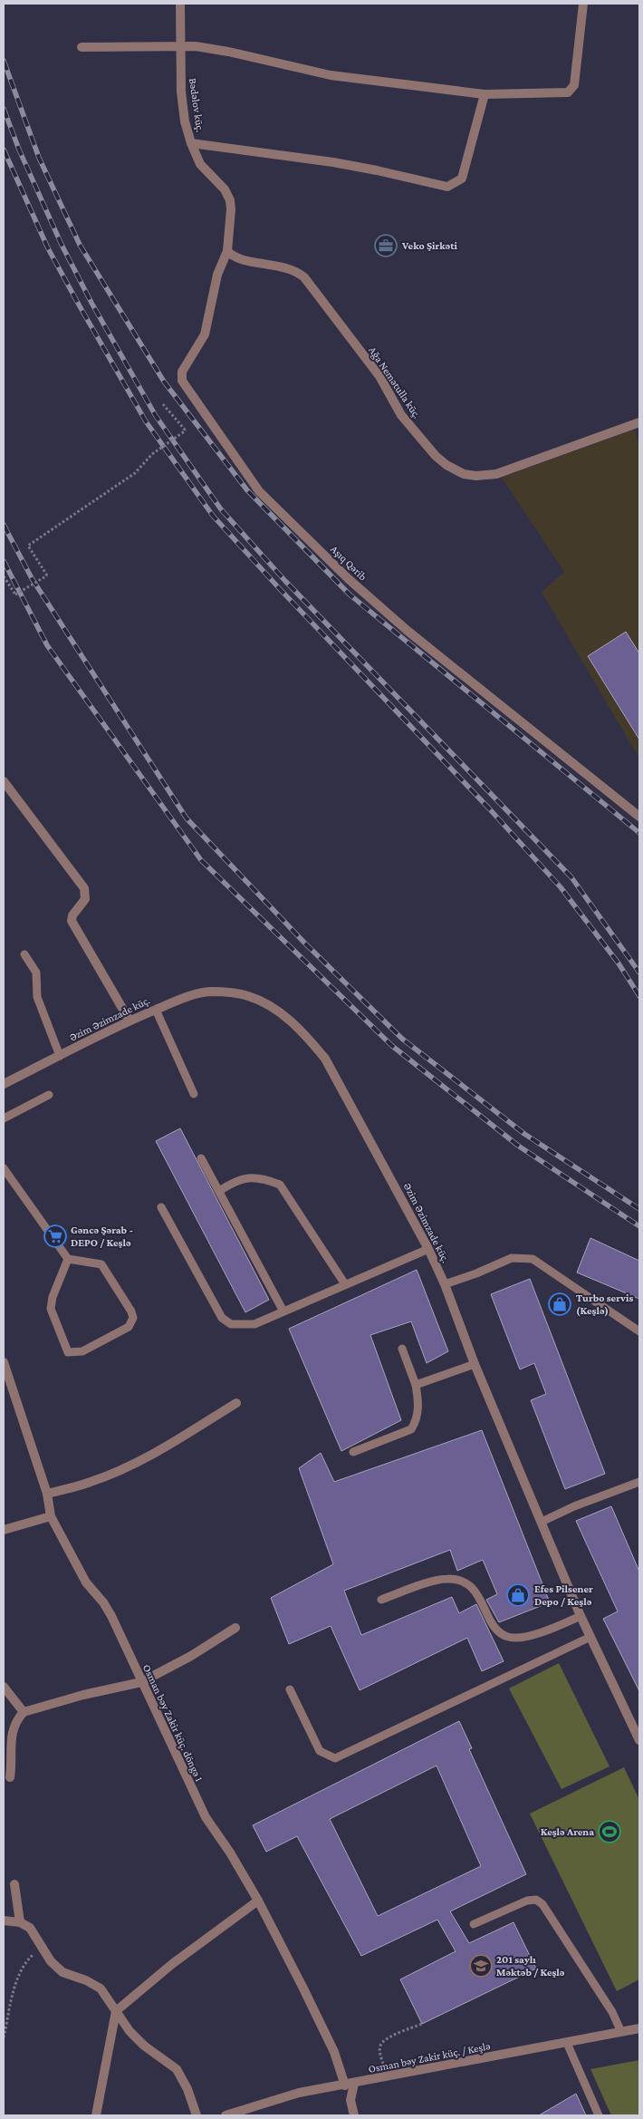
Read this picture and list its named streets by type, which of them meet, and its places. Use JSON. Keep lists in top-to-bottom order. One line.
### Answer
{"streets":{"street":["Bədəlov küç.","Ağa Nemətulla küç.","Aşıq Qərib","Əzim Əzimzade küç.","Osman bəy Zakir küç. döngə 1","Osman bəy Zakir küç. / Keşlə"]},"crossings":[["Bədəlov küç.","Ağa Nemətulla küç."],["Bədəlov küç.","Aşıq Qərib"],["Ağa Nemətulla küç.","Aşıq Qərib"],["Osman bəy Zakir küç. döngə 1","Osman bəy Zakir küç. / Keşlə"]],"places":{"office":["Veko Şirkəti"],"supermarket":["Gəncə Şərab - DEPO / Keşlə"],"shop":["Turbo servis (Keşlə)","Efes Pilsener Depo / Keşlə"],"sports":["Keşlə Arena"],"school or university":["201 saylı Məktəb / Keşlə"]}}
